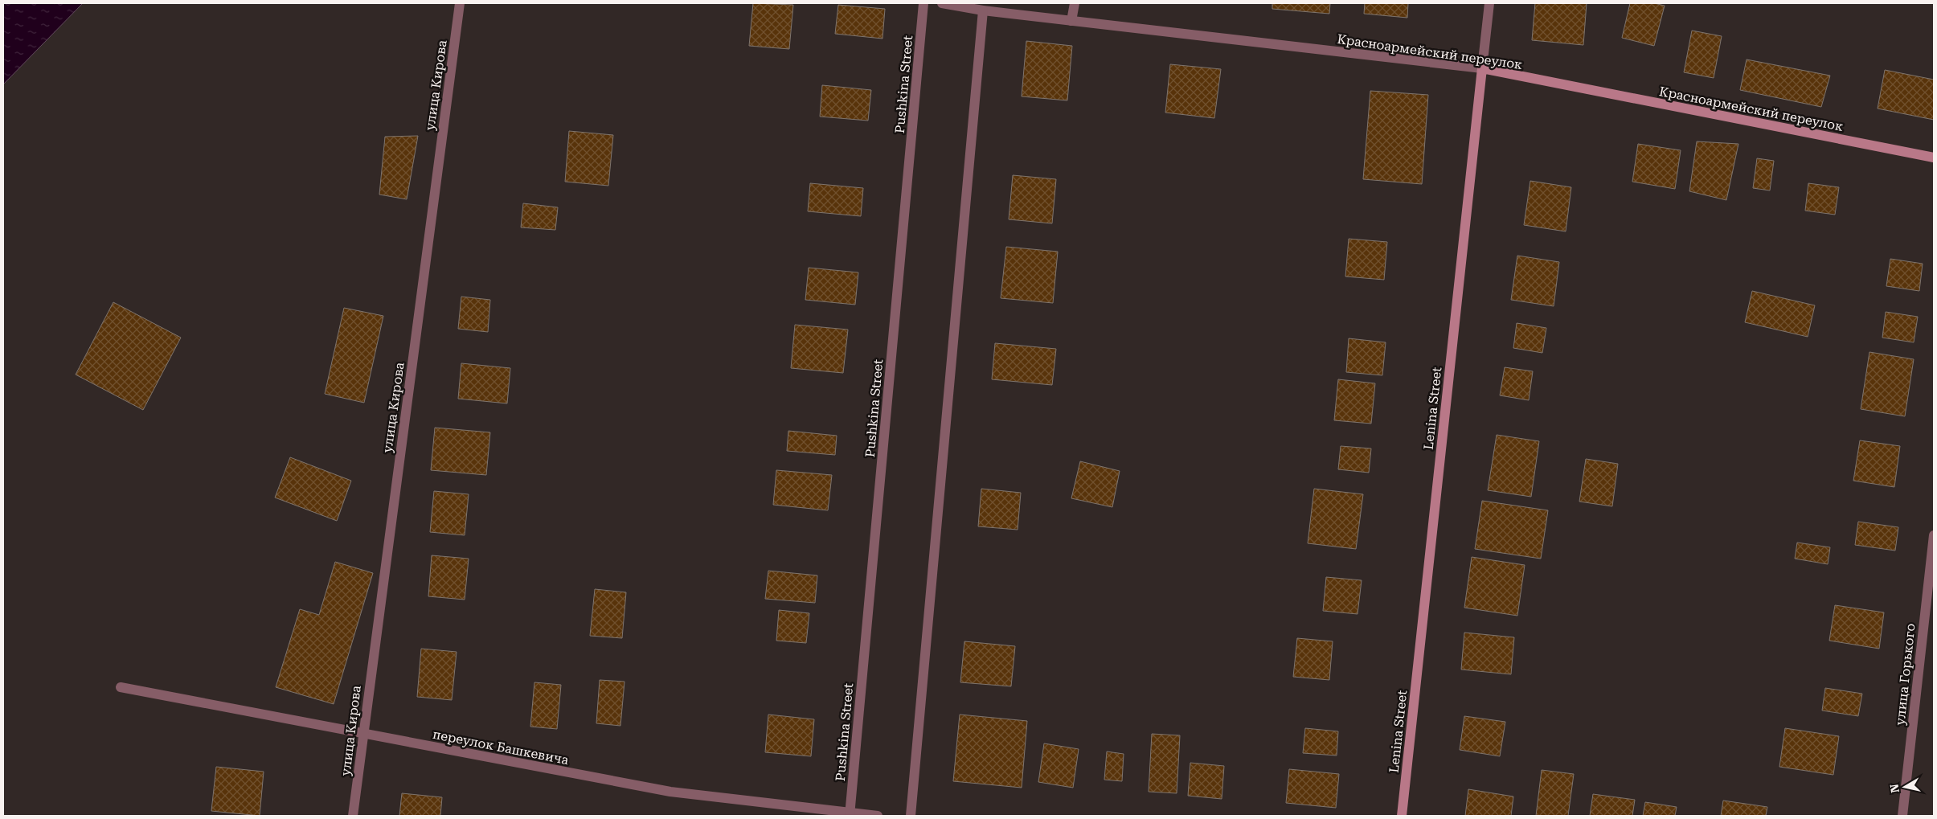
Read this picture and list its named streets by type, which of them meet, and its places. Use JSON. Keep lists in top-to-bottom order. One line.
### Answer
{"streets":{"street":["Красноармейский переулок","Pushkina Street","улица Кирова","Lenina Street","улица Горького","переулок Башкевича"]},"crossings":[["Красноармейский переулок","Lenina Street"],["Pushkina Street","переулок Башкевича"],["улица Кирова","переулок Башкевича"]],"north":"left"}
